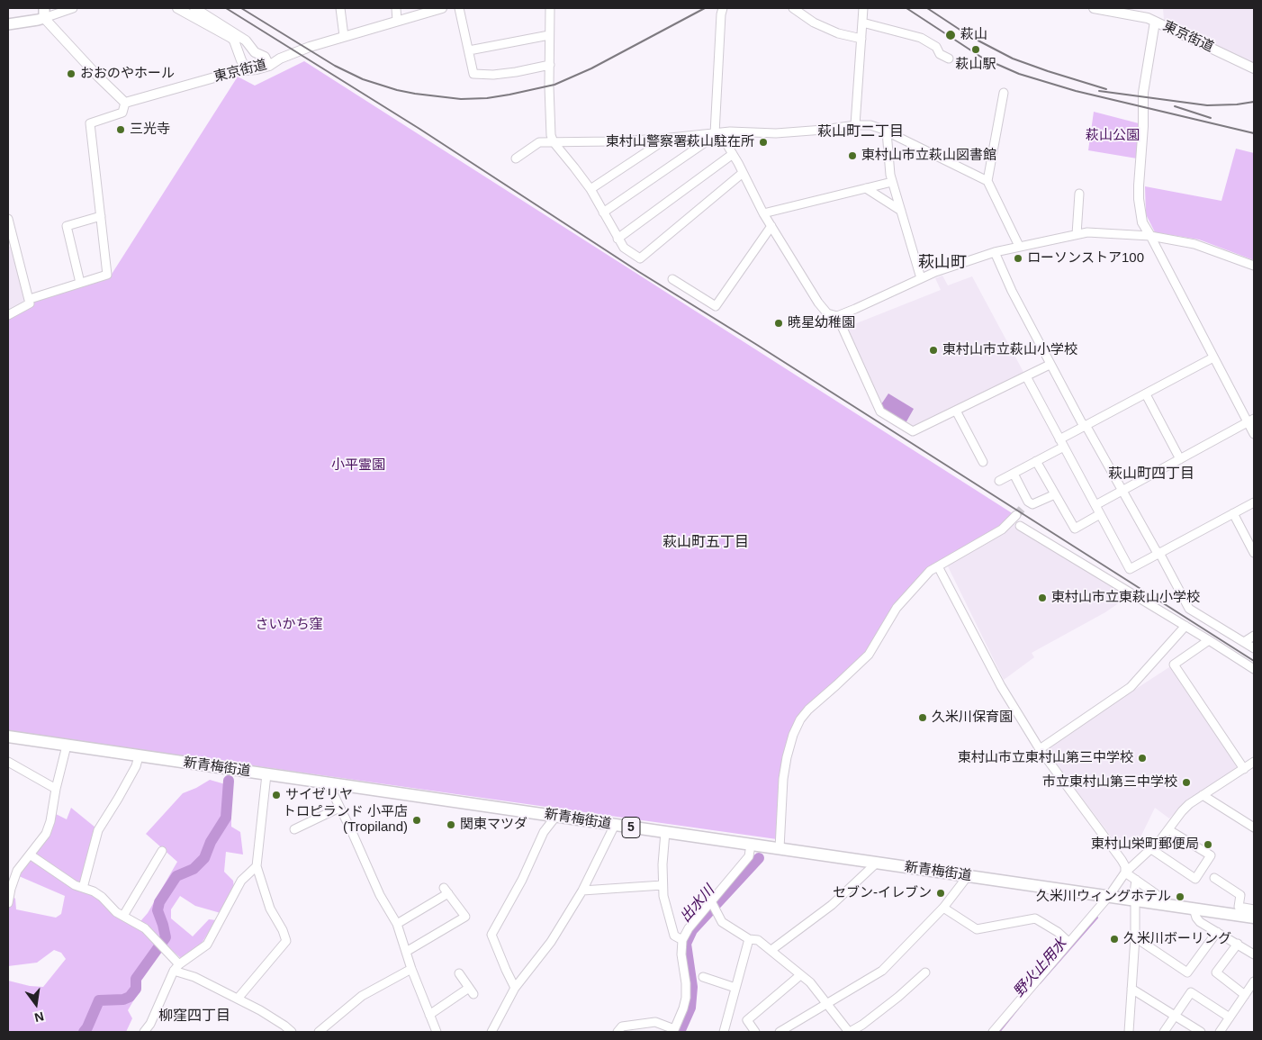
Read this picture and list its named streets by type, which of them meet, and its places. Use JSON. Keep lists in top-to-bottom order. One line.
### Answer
{"streets":{"main road":["新青梅街道","5"],"street":["東京街道"]},"districts":["萩山町二丁目","萩山町","萩山町四丁目","萩山町五丁目","柳窪四丁目"],"water":["出水川","野火止用水"],"parks":["萩山公園","小平霊園","さいかち窪"],"places":["萩山","萩山駅","おおのやホール","三光寺","東村山警察署萩山駐在所","東村山市立萩山図書館","ローソンストア100","暁星幼稚園","東村山市立萩山小学校","東村山市立東萩山小学校","久米川保育園","東村山市立東村山第三中学校","市立東村山第三中学校","サイゼリヤ","トロピランド 小平店 (Tropiland)","関東マツダ","東村山栄町郵便局","セブン-イレブン","久米川ウィングホテル","久米川ボーリング"],"north":"bottom"}
